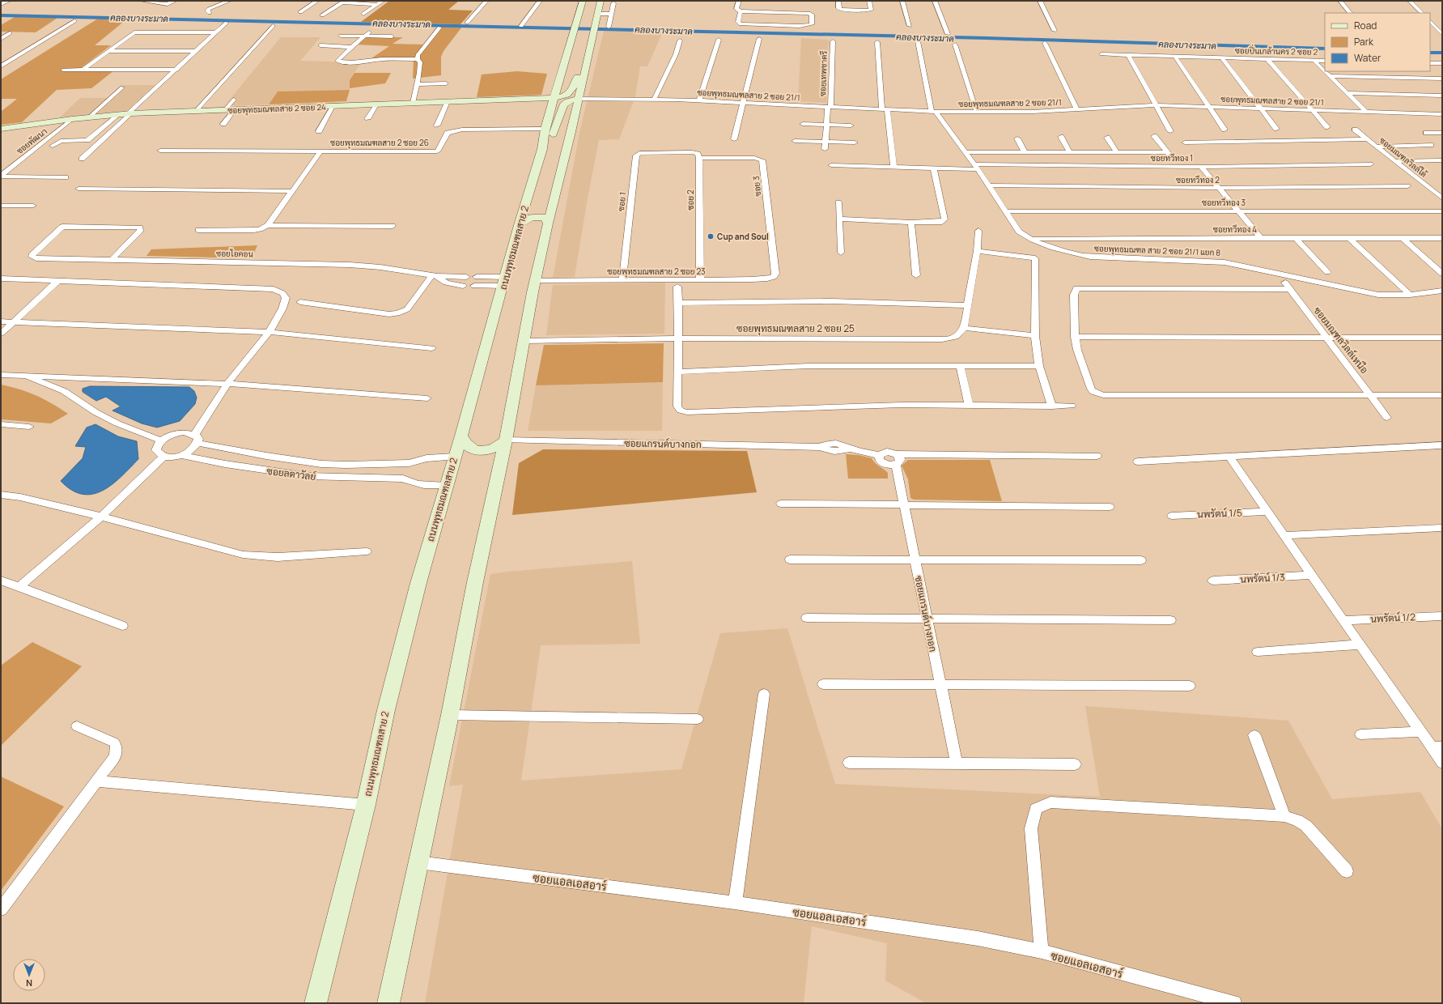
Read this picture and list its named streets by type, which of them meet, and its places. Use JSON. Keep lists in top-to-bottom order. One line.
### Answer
{"streets":{"main road":["ซอยพุทธมณฑลสาย 2 ซอย 24","ถนนพุทธมณฑลสาย 2"],"street":["ซอยปิ่นเกล้านคร 2 ซอย 2","ซอยเทพชาตรี","ซอยพุทธมณฑลสาย 2 ซอย 21/1","ซอยพัฒนา","ซอยพุทธมณฑลสาย 2 ซอย 26","ซอยมณฑลวิลล์ใต้","ซอยทวีทอง 1","ซอยทวีทอง 2","ซอย 3","ซอย 2","ซอย 1","ซอยทวีทอง 3","ซอยทวีทอง 4","ซอยพุทธมณฑล สาย 2 ซอย 21/1 แยก 8","ซอยไอคอน","ซอยพุทธมณฑลสาย 2 ซอย 23","ซอยพุทธมณฑลสาย 2 ซอย 25","ซอยมณฑลวิลล์เหนือ","ซอยแกรนด์บางกอก","ซอยลดาวัลย์","นพรัตน์ 1/5","นพรัตน์ 1/3","นพรัตน์ 1/2","ซอยแอลเอสอาร์"]},"crossings":[["ซอยเทพชาตรี","ซอยพุทธมณฑลสาย 2 ซอย 21/1"],["ซอยพุทธมณฑลสาย 2 ซอย 21/1","ซอยพุทธมณฑล สาย 2 ซอย 21/1 แยก 8"],["ซอยพุทธมณฑลสาย 2 ซอย 24","ซอยพัฒนา"],["ซอยพุทธมณฑลสาย 2 ซอย 24","ถนนพุทธมณฑลสาย 2"],["ซอยพุทธมณฑลสาย 2 ซอย 26","ถนนพุทธมณฑลสาย 2"],["ซอยทวีทอง 1","ซอยพุทธมณฑล สาย 2 ซอย 21/1 แยก 8"],["ซอยทวีทอง 2","ซอยพุทธมณฑล สาย 2 ซอย 21/1 แยก 8"],["ซอย 3","ซอย 2"],["ซอย 3","ซอย 1"],["ซอย 3","ซอยพุทธมณฑลสาย 2 ซอย 23"],["ซอย 2","ซอย 1"],["ซอย 2","ซอยพุทธมณฑลสาย 2 ซอย 23"],["ซอย 1","ซอยพุทธมณฑลสาย 2 ซอย 23"],["ซอยทวีทอง 3","ซอยพุทธมณฑล สาย 2 ซอย 21/1 แยก 8"],["ซอยทวีทอง 4","ซอยพุทธมณฑล สาย 2 ซอย 21/1 แยก 8"],["ถนนพุทธมณฑลสาย 2","ซอยลดาวัลย์"],["ซอยพุทธมณฑล สาย 2 ซอย 21/1 แยก 8","ซอยมณฑลวิลล์เหนือ"]],"water":["คลองบางระมาด"],"places":["Cup and Soul"],"legend":["Road","Park","Water"],"north":"bottom"}
